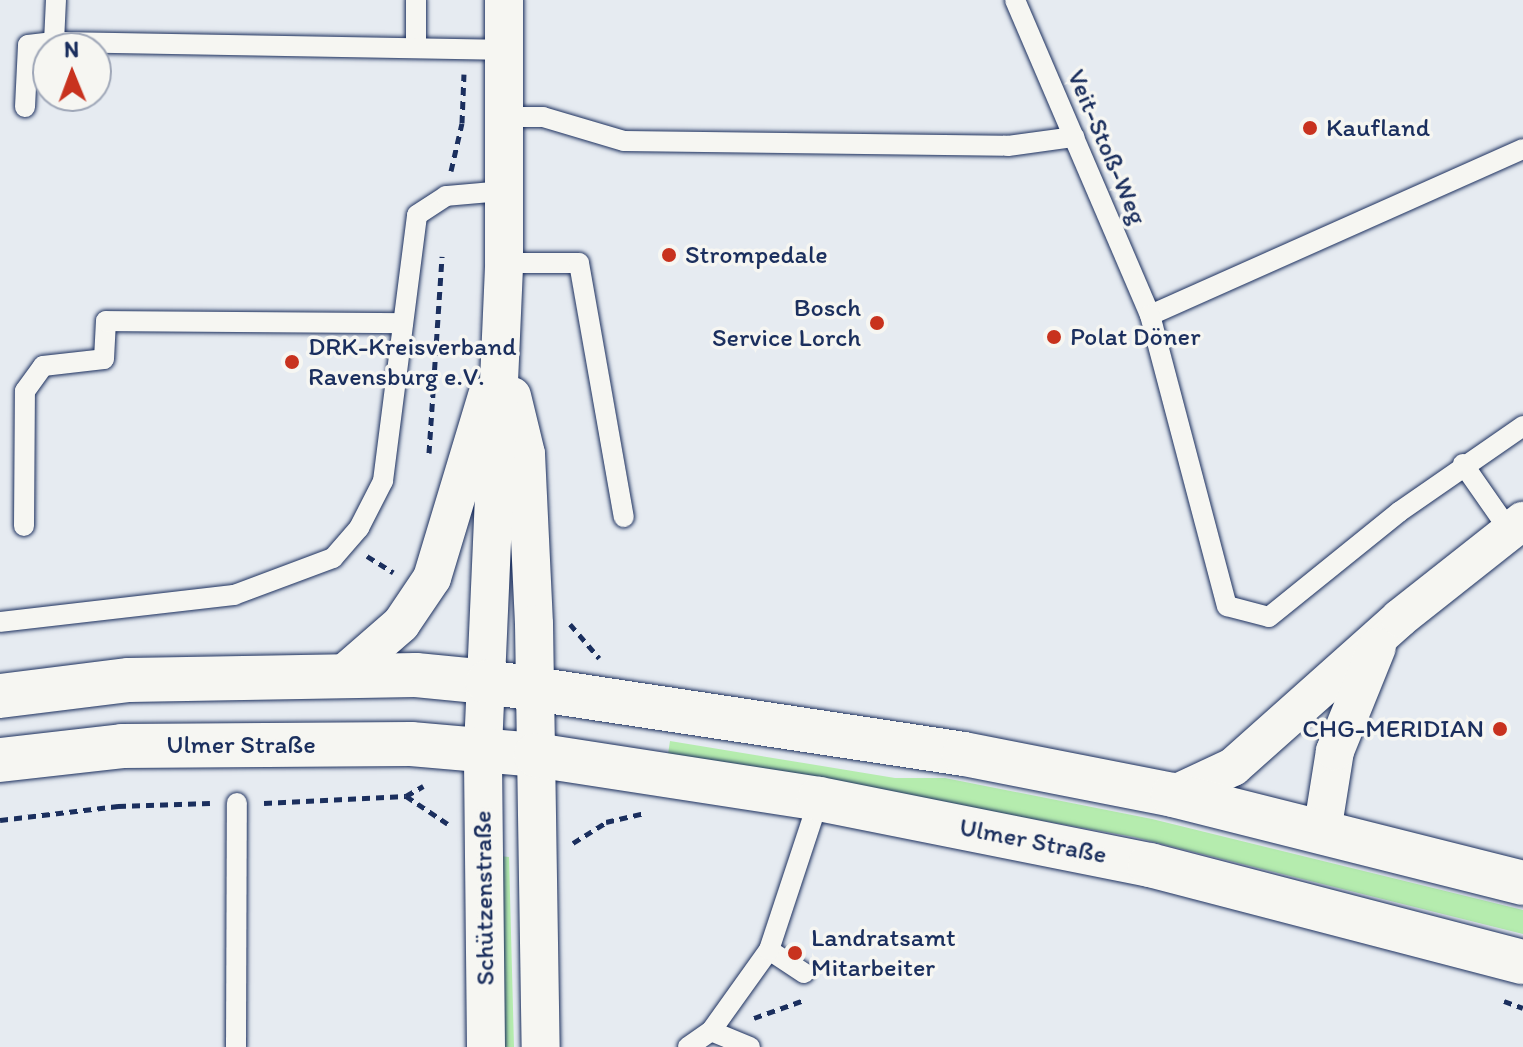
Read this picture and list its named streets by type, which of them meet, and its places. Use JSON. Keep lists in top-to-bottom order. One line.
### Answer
{"streets":{"main road":["Ulmer Straße"],"street":["Schützenstraße"],"lane":["Veit-Stoß-Weg"]},"crossings":[["Ulmer Straße","Schützenstraße"]],"places":["Kaufland","Strompedale","Bosch Service Lorch","Polat Döner","DRK-Kreisverband Ravensburg e.V.","CHG-MERIDIAN","Landratsamt Mitarbeiter"],"north":"top"}
